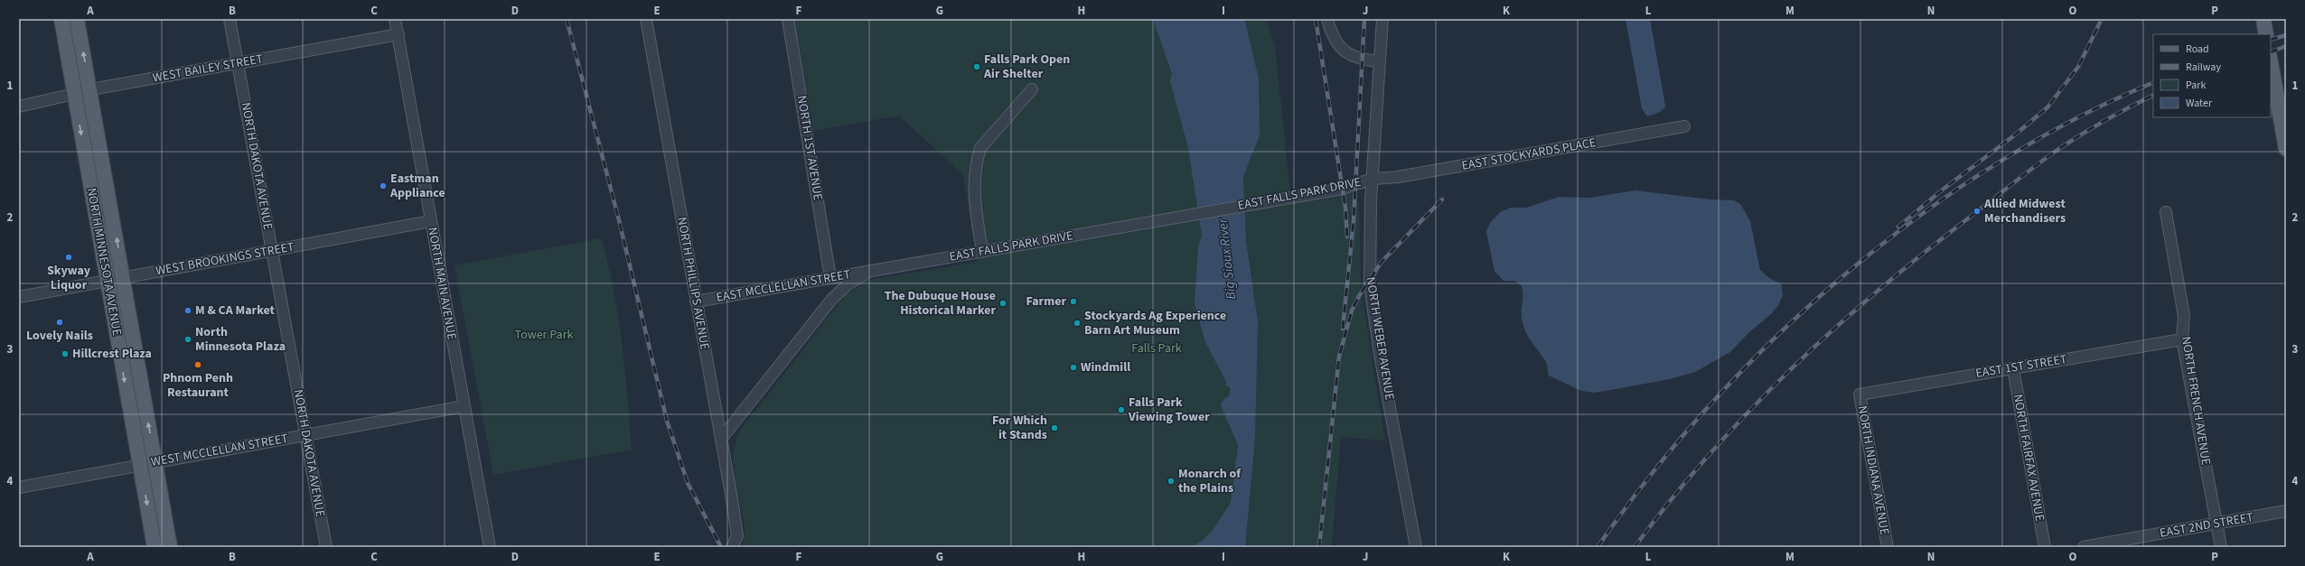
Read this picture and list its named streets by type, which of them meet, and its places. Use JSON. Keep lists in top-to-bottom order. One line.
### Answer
{"streets":{"main road":["NORTH MINNESOTA AVENUE"],"street":["WEST BAILEY STREET","NORTH 1ST AVENUE","EAST STOCKYARDS PLACE","NORTH DAKOTA AVENUE","EAST FALLS PARK DRIVE","WEST BROOKINGS STREET","NORTH MAIN AVENUE","NORTH PHILLIPS AVENUE","EAST MCCLELLAN STREET","NORTH WEBER AVENUE","EAST 1ST STREET","NORTH FRENCH AVENUE","WEST MCCLELLAN STREET","NORTH FAIRFAX AVENUE","NORTH INDIANA AVENUE","EAST 2ND STREET"]},"crossings":[["WEST BAILEY STREET","NORTH DAKOTA AVENUE"],["WEST BAILEY STREET","NORTH MINNESOTA AVENUE"],["WEST BAILEY STREET","NORTH MAIN AVENUE"],["NORTH 1ST AVENUE","EAST MCCLELLAN STREET"],["EAST STOCKYARDS PLACE","EAST FALLS PARK DRIVE"],["EAST STOCKYARDS PLACE","NORTH WEBER AVENUE"],["NORTH DAKOTA AVENUE","WEST BROOKINGS STREET"],["NORTH DAKOTA AVENUE","WEST MCCLELLAN STREET"],["EAST FALLS PARK DRIVE","NORTH PHILLIPS AVENUE"],["EAST FALLS PARK DRIVE","EAST MCCLELLAN STREET"],["EAST FALLS PARK DRIVE","NORTH WEBER AVENUE"],["WEST BROOKINGS STREET","NORTH MINNESOTA AVENUE"],["WEST BROOKINGS STREET","NORTH MAIN AVENUE"],["NORTH MINNESOTA AVENUE","WEST MCCLELLAN STREET"],["NORTH MAIN AVENUE","WEST MCCLELLAN STREET"],["NORTH PHILLIPS AVENUE","EAST MCCLELLAN STREET"],["EAST 1ST STREET","NORTH FRENCH AVENUE"],["EAST 1ST STREET","NORTH FAIRFAX AVENUE"],["EAST 1ST STREET","NORTH INDIANA AVENUE"],["NORTH FRENCH AVENUE","EAST 2ND STREET"]],"water":["Big Sioux River"],"parks":["Tower Park","Falls Park"],"places":["Falls Park Open Air Shelter","Eastman Appliance","Allied Midwest Merchandisers","Skyway Liquor","Farmer","The Dubuque House Historical Marker","M & CA Market","Lovely Nails","Stockyards Ag Experience Barn Art Museum","North Minnesota Plaza","Hillcrest Plaza","Phnom Penh Restaurant","Windmill","Falls Park Viewing Tower","For Which it Stands","Monarch of the Plains"],"legend":["Road","Railway","Park","Water"],"grid":{"columns":["A","B","C","D","E","F","G","H","I","J","K","L","M","N","O","P"],"rows":["1","2","3","4"]}}
